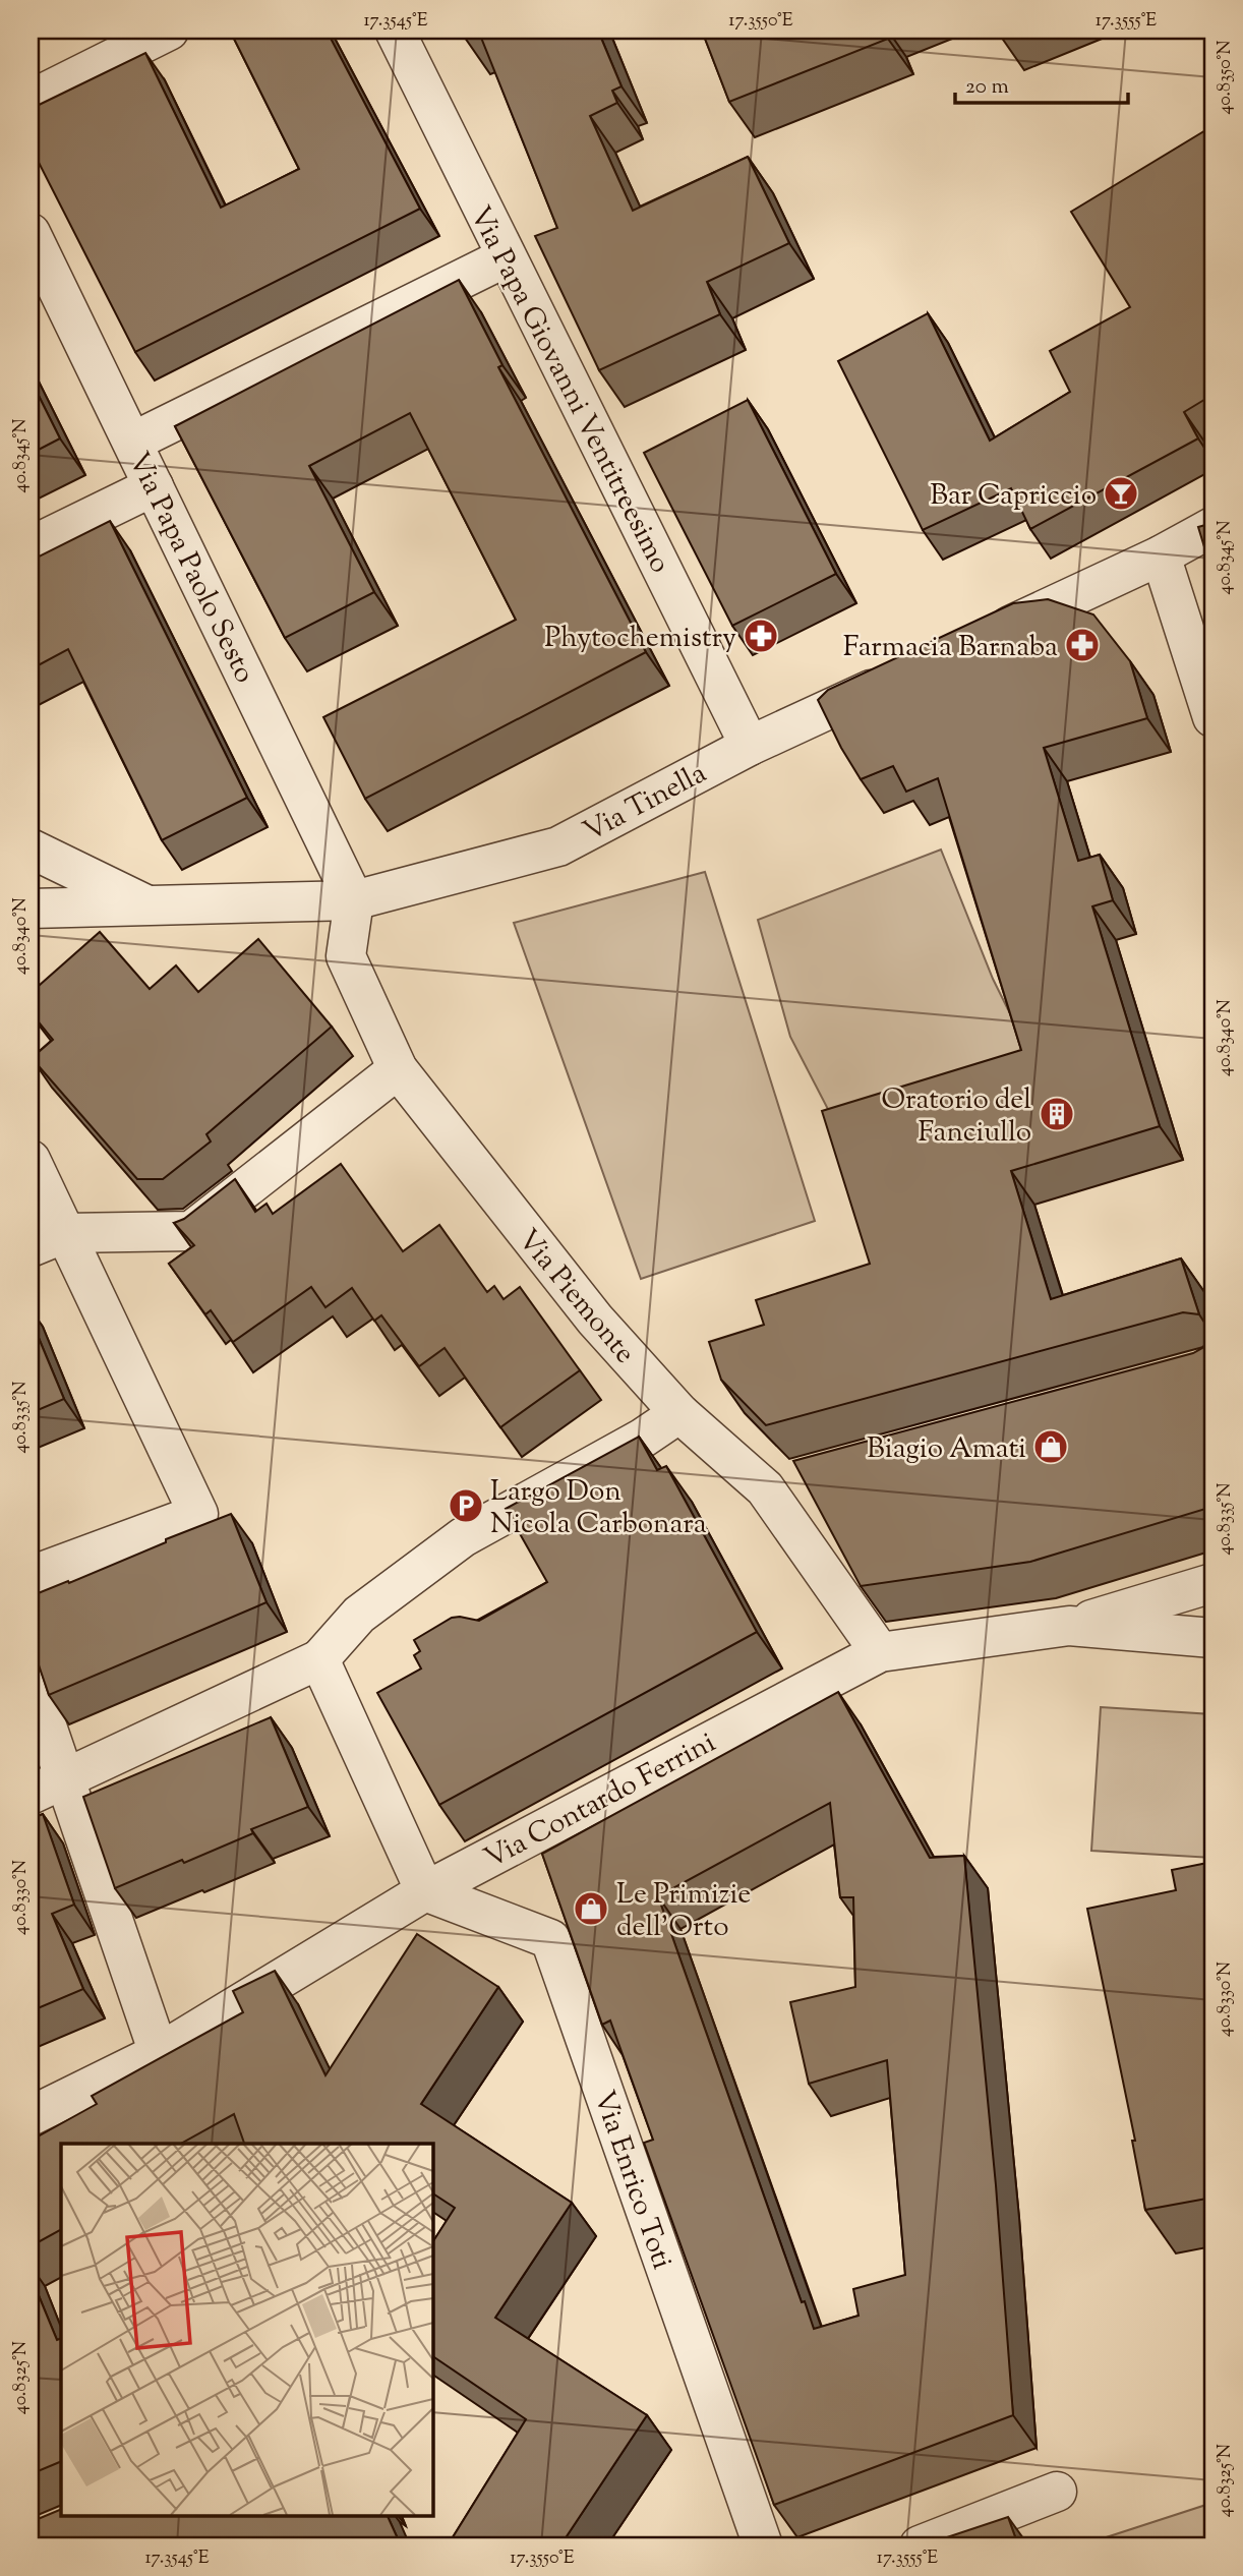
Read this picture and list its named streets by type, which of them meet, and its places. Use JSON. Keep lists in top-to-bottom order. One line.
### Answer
{"streets":{"street":["Via Papa Giovanni Ventitreesimo","Via Papa Paolo Sesto","Via Tinella","Via Piemonte","Via Contardo Ferrini","Via Enrico Toti"]},"crossings":[["Via Papa Giovanni Ventitreesimo","Via Tinella"],["Via Papa Paolo Sesto","Via Tinella"],["Via Papa Paolo Sesto","Via Piemonte"],["Via Tinella","Via Piemonte"],["Via Piemonte","Via Contardo Ferrini"],["Via Contardo Ferrini","Via Enrico Toti"]],"places":{"bar":["Bar Capriccio"],"pharmacy":["Phytochemistry","Farmacia Barnaba"],"building":["Oratorio del Fanciullo"],"shop":["Biagio Amati","Le Primizie dell'Orto"],"parking":["Largo Don Nicola Carbonara"]},"scale_bar":"20 m","coordinates":["17.3545°E","17.3550°E","17.3555°E","40.8350°N","40.8345°N","40.8340°N","40.8335°N","40.8330°N","40.8325°N"]}
